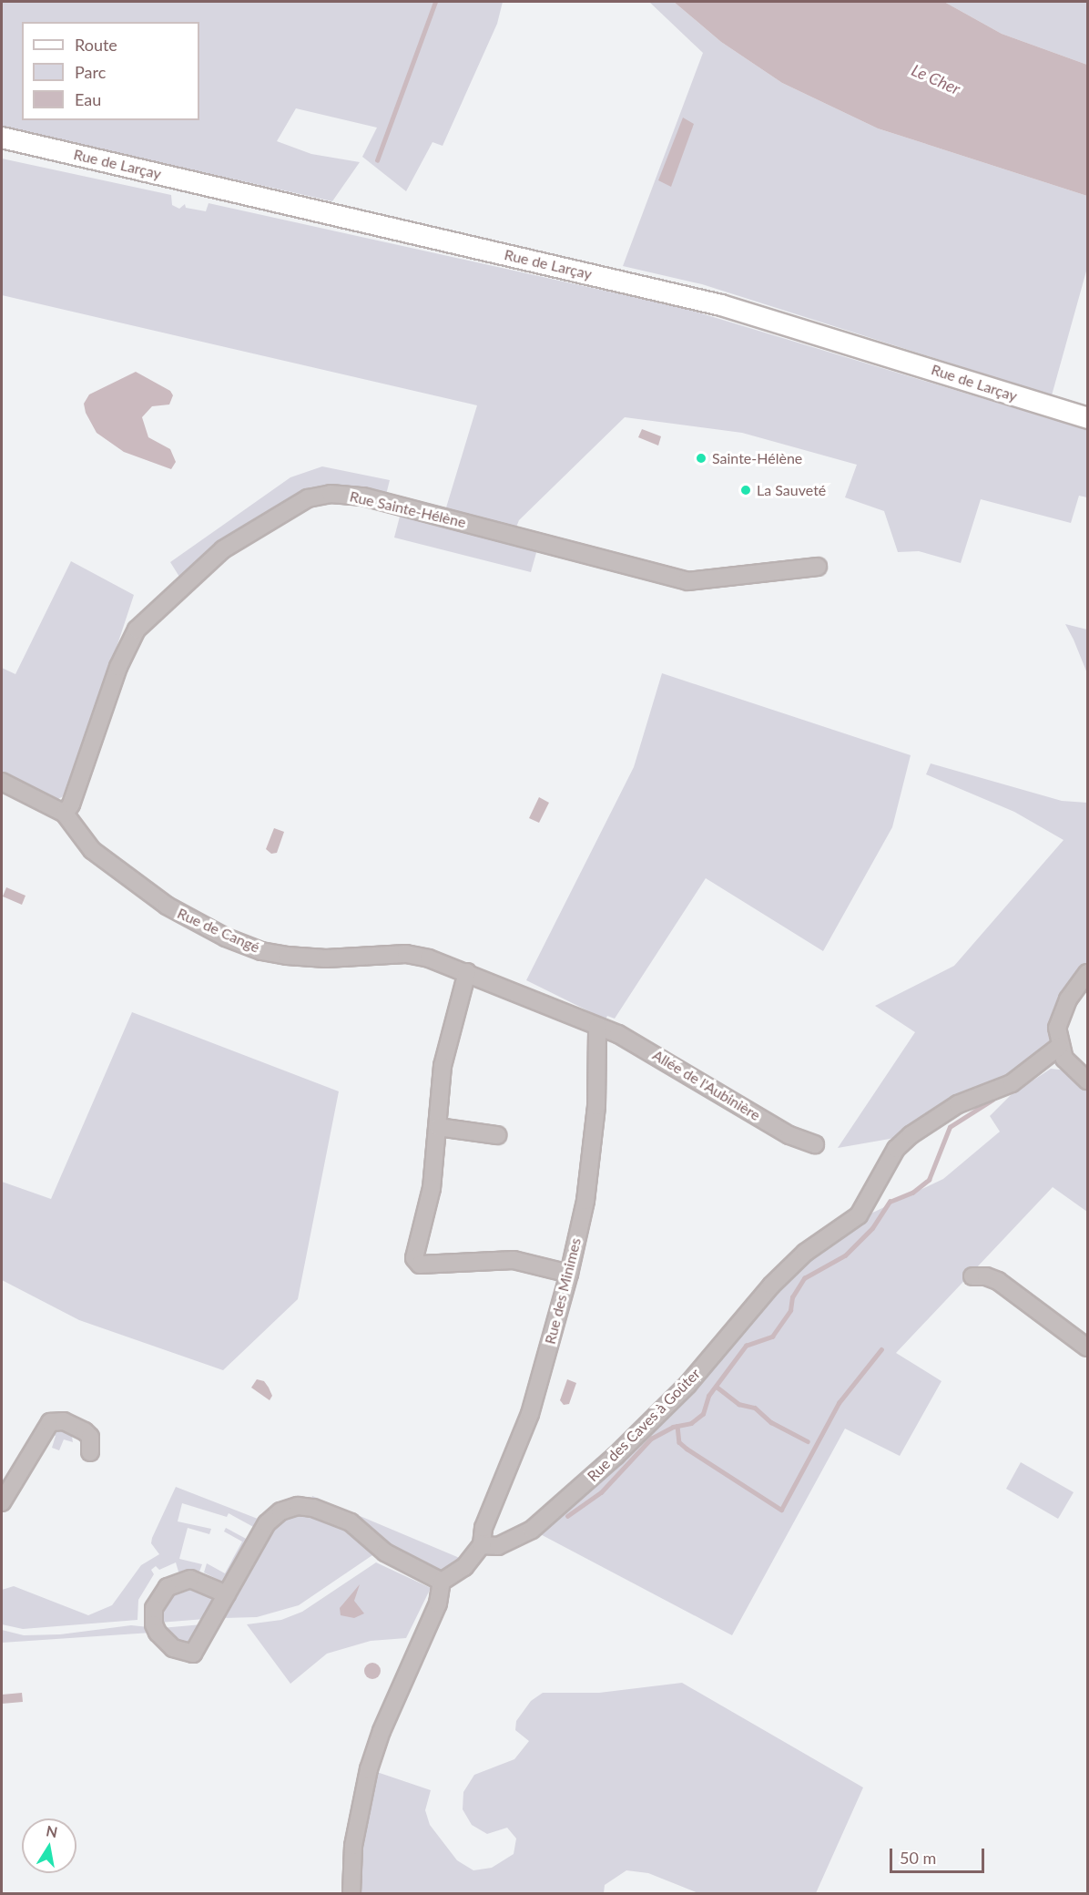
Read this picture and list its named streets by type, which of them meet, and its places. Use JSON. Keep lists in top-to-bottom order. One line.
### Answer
{"streets":{"main road":["Rue de Larçay"],"street":["Rue Sainte-Hélène","Rue de Cangé","Allée de l'Aubinière","Rue des Minimes","Rue des Caves à Goûter"]},"crossings":[["Rue Sainte-Hélène","Rue de Cangé"],["Rue de Cangé","Allée de l'Aubinière"],["Rue de Cangé","Rue des Minimes"],["Allée de l'Aubinière","Rue des Minimes"],["Rue des Minimes","Rue des Caves à Goûter"]],"water":["Le Cher"],"places":["Sainte-Hélène","La Sauveté"],"legend":["Route","Parc","Eau"],"scale_bar":"50 m","north":"top"}
